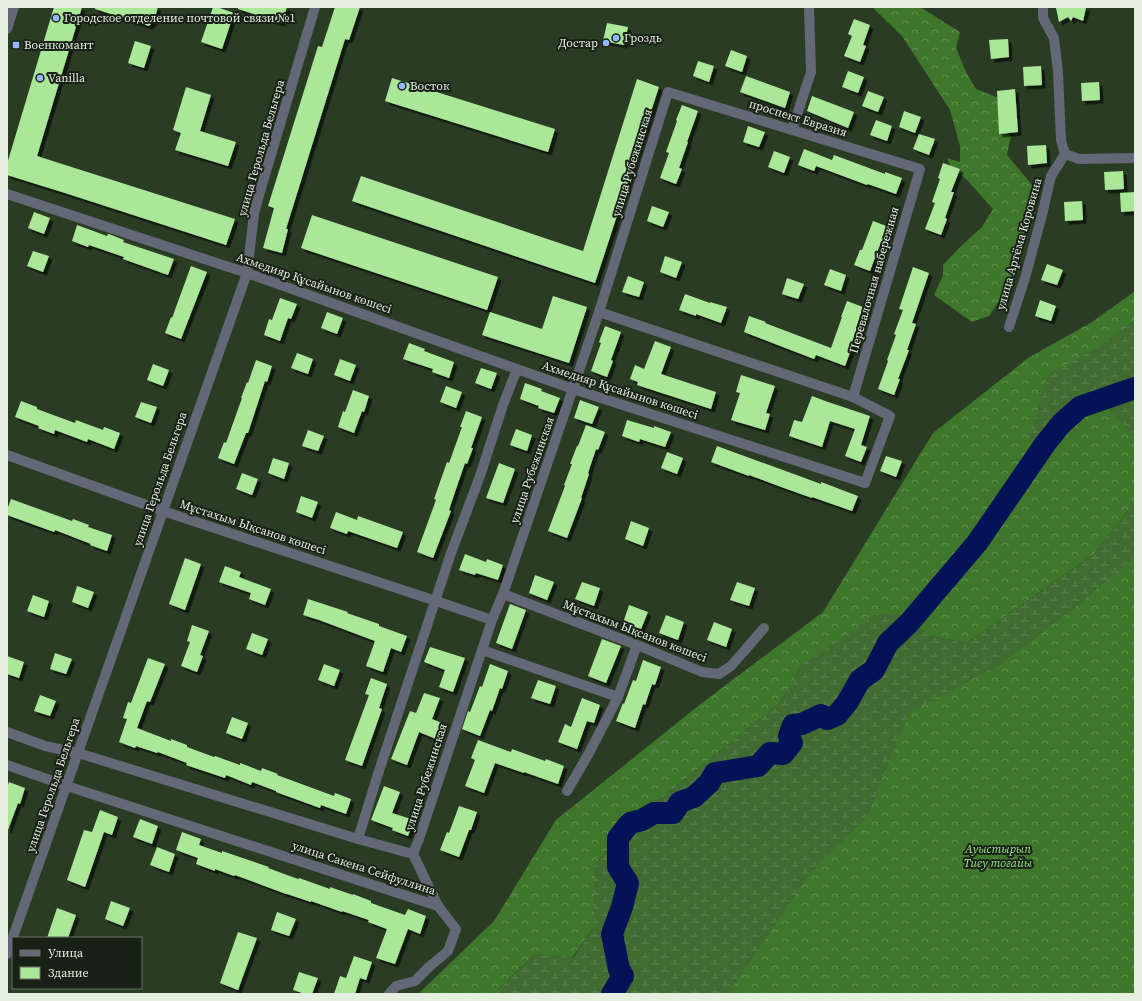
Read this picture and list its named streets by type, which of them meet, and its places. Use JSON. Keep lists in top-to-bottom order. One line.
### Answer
{"streets":{"street":["проспект Евразия","улица Герольда Бельгера","улица Рубежинская","улица Артёма Коровина","Перевалочная набережная","Ахмедияр Құсайынов көшесі","Мұстахым Ықсанов көшесі","улица Сакена Сейфуллина"]},"crossings":[["проспект Евразия","улица Рубежинская"],["проспект Евразия","Перевалочная набережная"],["улица Герольда Бельгера","Ахмедияр Құсайынов көшесі"],["улица Герольда Бельгера","Мұстахым Ықсанов көшесі"],["улица Герольда Бельгера","улица Сакена Сейфуллина"],["улица Рубежинская","Ахмедияр Құсайынов көшесі"],["улица Рубежинская","Мұстахым Ықсанов көшесі"],["улица Рубежинская","улица Сакена Сейфуллина"],["Перевалочная набережная","Ахмедияр Құсайынов көшесі"]],"parks":["Ауыстырып Тиеу тоғайы"],"places":{"other":["Городское отделение почтовой связи №1","Гроздь","Достар","Vanilla","Восток"],"transit":["Военкомант"]},"legend":["Улица","Здание"]}
